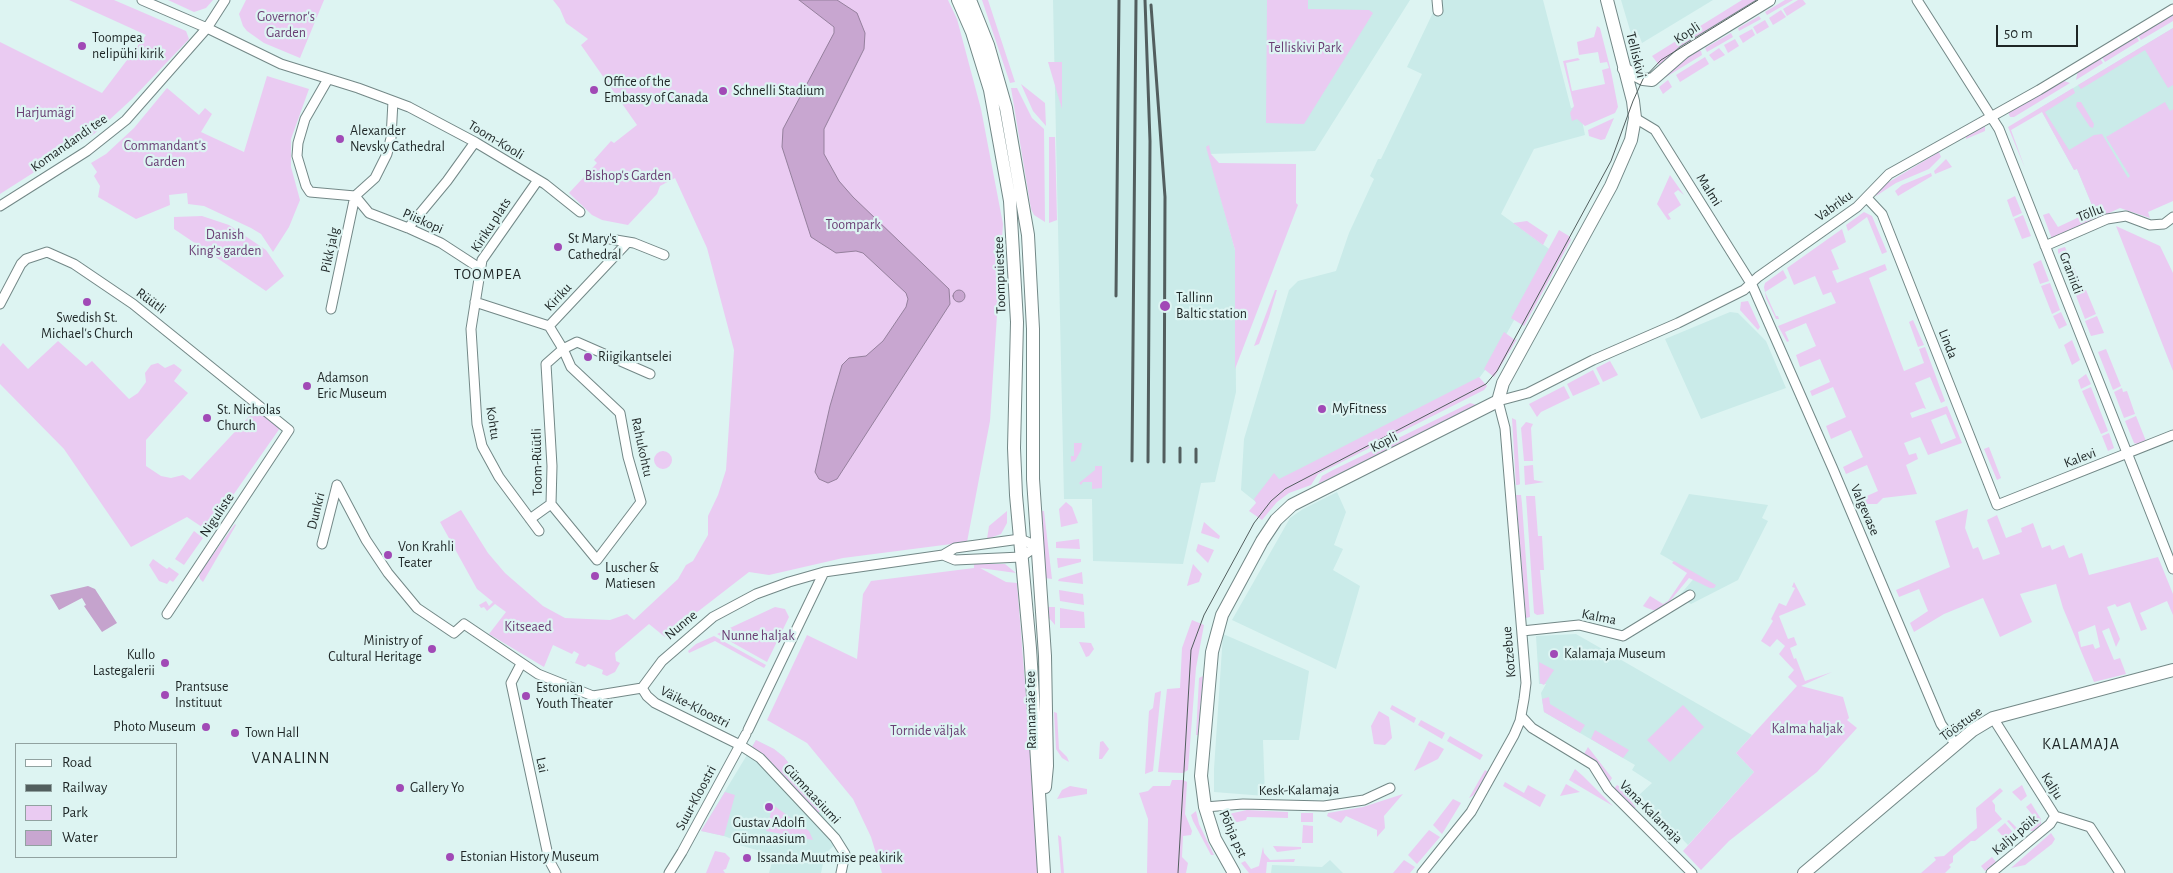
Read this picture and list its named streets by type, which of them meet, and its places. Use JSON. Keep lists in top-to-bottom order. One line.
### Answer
{"streets":{"main road":["Kopli","Telliskivi","Toompuiestee","Rannamäe tee","Tööstuse","Põhja pst"],"street":["Toom-Kooli","Komandandi tee","Malmi","Vabriku","Tõllu","Piiskopi","Kiriku plats","Pikk jalg","Graniidi","Kiriku","Rüütli","Linda","Kohtu","Rahukohtu","Kalevi","Toom-Rüütli","Valgevase","Dunkri","Niguliste","Kalma","Nunne","Kotzebue","Väike-Kloostri","Lai","Kalju","Kesk-Kalamaja","Gümnaasiumi","Suur-Kloostri","Vana-Kalamaja","Kalju põik"]},"crossings":[["Kopli","Telliskivi"],["Kopli","Vabriku"],["Kopli","Kotzebue"],["Kopli","Kesk-Kalamaja"],["Kopli","Põhja pst"],["Telliskivi","Malmi"],["Toom-Kooli","Piiskopi"],["Toom-Kooli","Kiriku plats"],["Toom-Kooli","Pikk jalg"],["Malmi","Vabriku"],["Malmi","Valgevase"],["Vabriku","Graniidi"],["Vabriku","Linda"],["Vabriku","Valgevase"],["Vabriku","Kotzebue"],["Tõllu","Graniidi"],["Piiskopi","Kiriku plats"],["Piiskopi","Pikk jalg"],["Kiriku plats","Kohtu"],["Graniidi","Kalevi"],["Toompuiestee","Nunne"],["Toompuiestee","Rannamäe tee"],["Kiriku","Rahukohtu"],["Rüütli","Niguliste"],["Linda","Kalevi"],["Rahukohtu","Toom-Rüütli"],["Valgevase","Tööstuse"],["Dunkri","Lai"],["Kalma","Kotzebue"],["Nunne","Väike-Kloostri"],["Nunne","Rannamäe tee"],["Nunne","Suur-Kloostri"],["Kotzebue","Vana-Kalamaja"],["Väike-Kloostri","Gümnaasiumi"],["Väike-Kloostri","Suur-Kloostri"],["Tööstuse","Kalju"],["Kalju","Kalju põik"],["Kesk-Kalamaja","Põhja pst"],["Gümnaasiumi","Suur-Kloostri"]],"districts":["TOOMPEA","KALAMAJA","VANALINN"],"parks":["Governor's Garden","Telliskivi Park","Harjumägi","Commandant's Garden","Bishop's Garden","Toompark","Danish King's garden","Kitseaed","Nunne haljak","Kalma haljak","Tornide väljak"],"places":["Toompea nelipühi kirik","Office of the Embassy of Canada","Schnelli Stadium","Alexander Nevsky Cathedral","St Mary's Cathedral","Swedish St. Michael's Church","Tallinn Baltic station","Riigikantselei","Adamson Eric Museum","MyFitness","St. Nicholas Church","Von Krahli Teater","Luscher & Matiesen","Ministry of Cultural Heritage","Kalamaja Museum","Kullo Lastegalerii","Prantsuse Instituut","Estonian Youth Theater","Photo Museum","Town Hall","Gallery Yo","Gustav Adolfi Gümnaasium","Estonian History Museum","Issanda Muutmise peakirik"],"legend":["Road","Railway","Park","Water"],"scale_bar":"50 m"}
